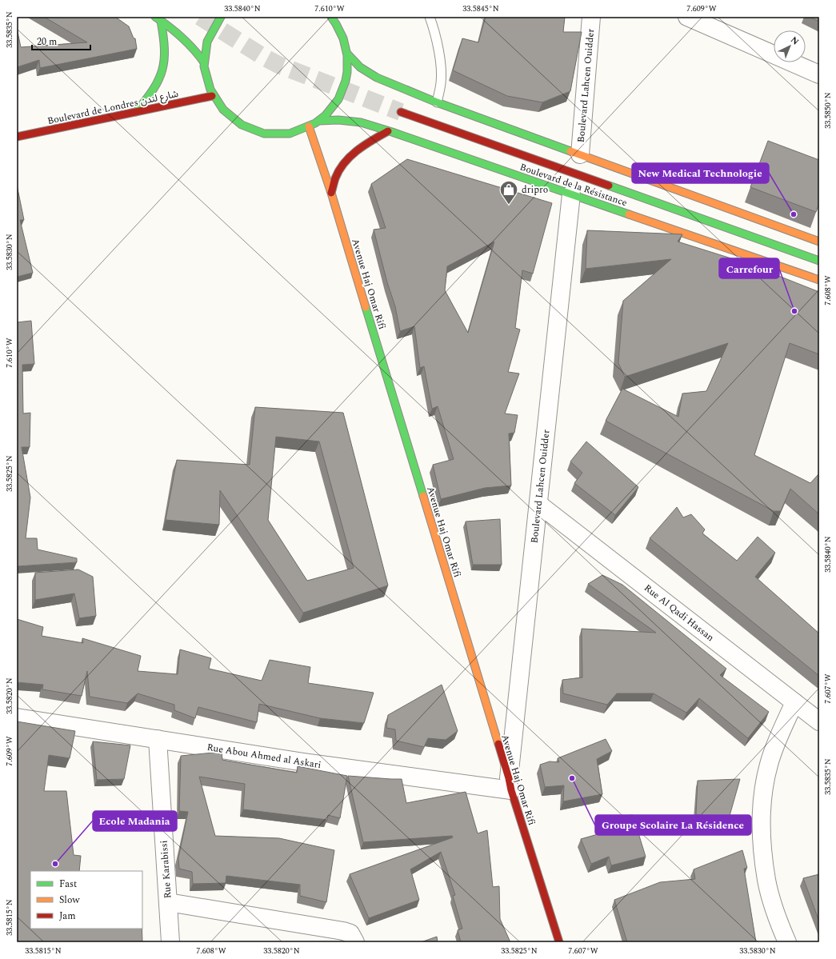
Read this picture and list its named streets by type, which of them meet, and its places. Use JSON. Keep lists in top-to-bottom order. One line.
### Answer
{"streets":{"main road":["Boulevard de Londres شارع لندن","Boulevard de la Résistance","Avenue Haj Omar Rifi"],"street":["Boulevard Lahcen Ouidder","Rue Al Qadi Hassan","Rue Abou Ahmed al Askari","Rue Karabissi"]},"crossings":[["Boulevard Lahcen Ouidder","Boulevard de la Résistance"],["Boulevard Lahcen Ouidder","Avenue Haj Omar Rifi"],["Boulevard Lahcen Ouidder","Rue Al Qadi Hassan"],["Boulevard Lahcen Ouidder","Rue Abou Ahmed al Askari"],["Avenue Haj Omar Rifi","Rue Abou Ahmed al Askari"],["Rue Abou Ahmed al Askari","Rue Karabissi"]],"places":{"shop":["dripro"],"other":["New Medical Technologie","Carrefour","Groupe Scolaire La Résidence","Ecole Madania"]},"legend":["Fast","Slow","Jam"],"scale_bar":"20 m","north":"top right","coordinates":["33.5840°N","7.610°W","33.5845°N","7.609°W","33.5835°N","33.5850°N","33.5830°N","7.608°W","33.5825°N","7.607°W","33.5820°N","33.5815°N"]}
